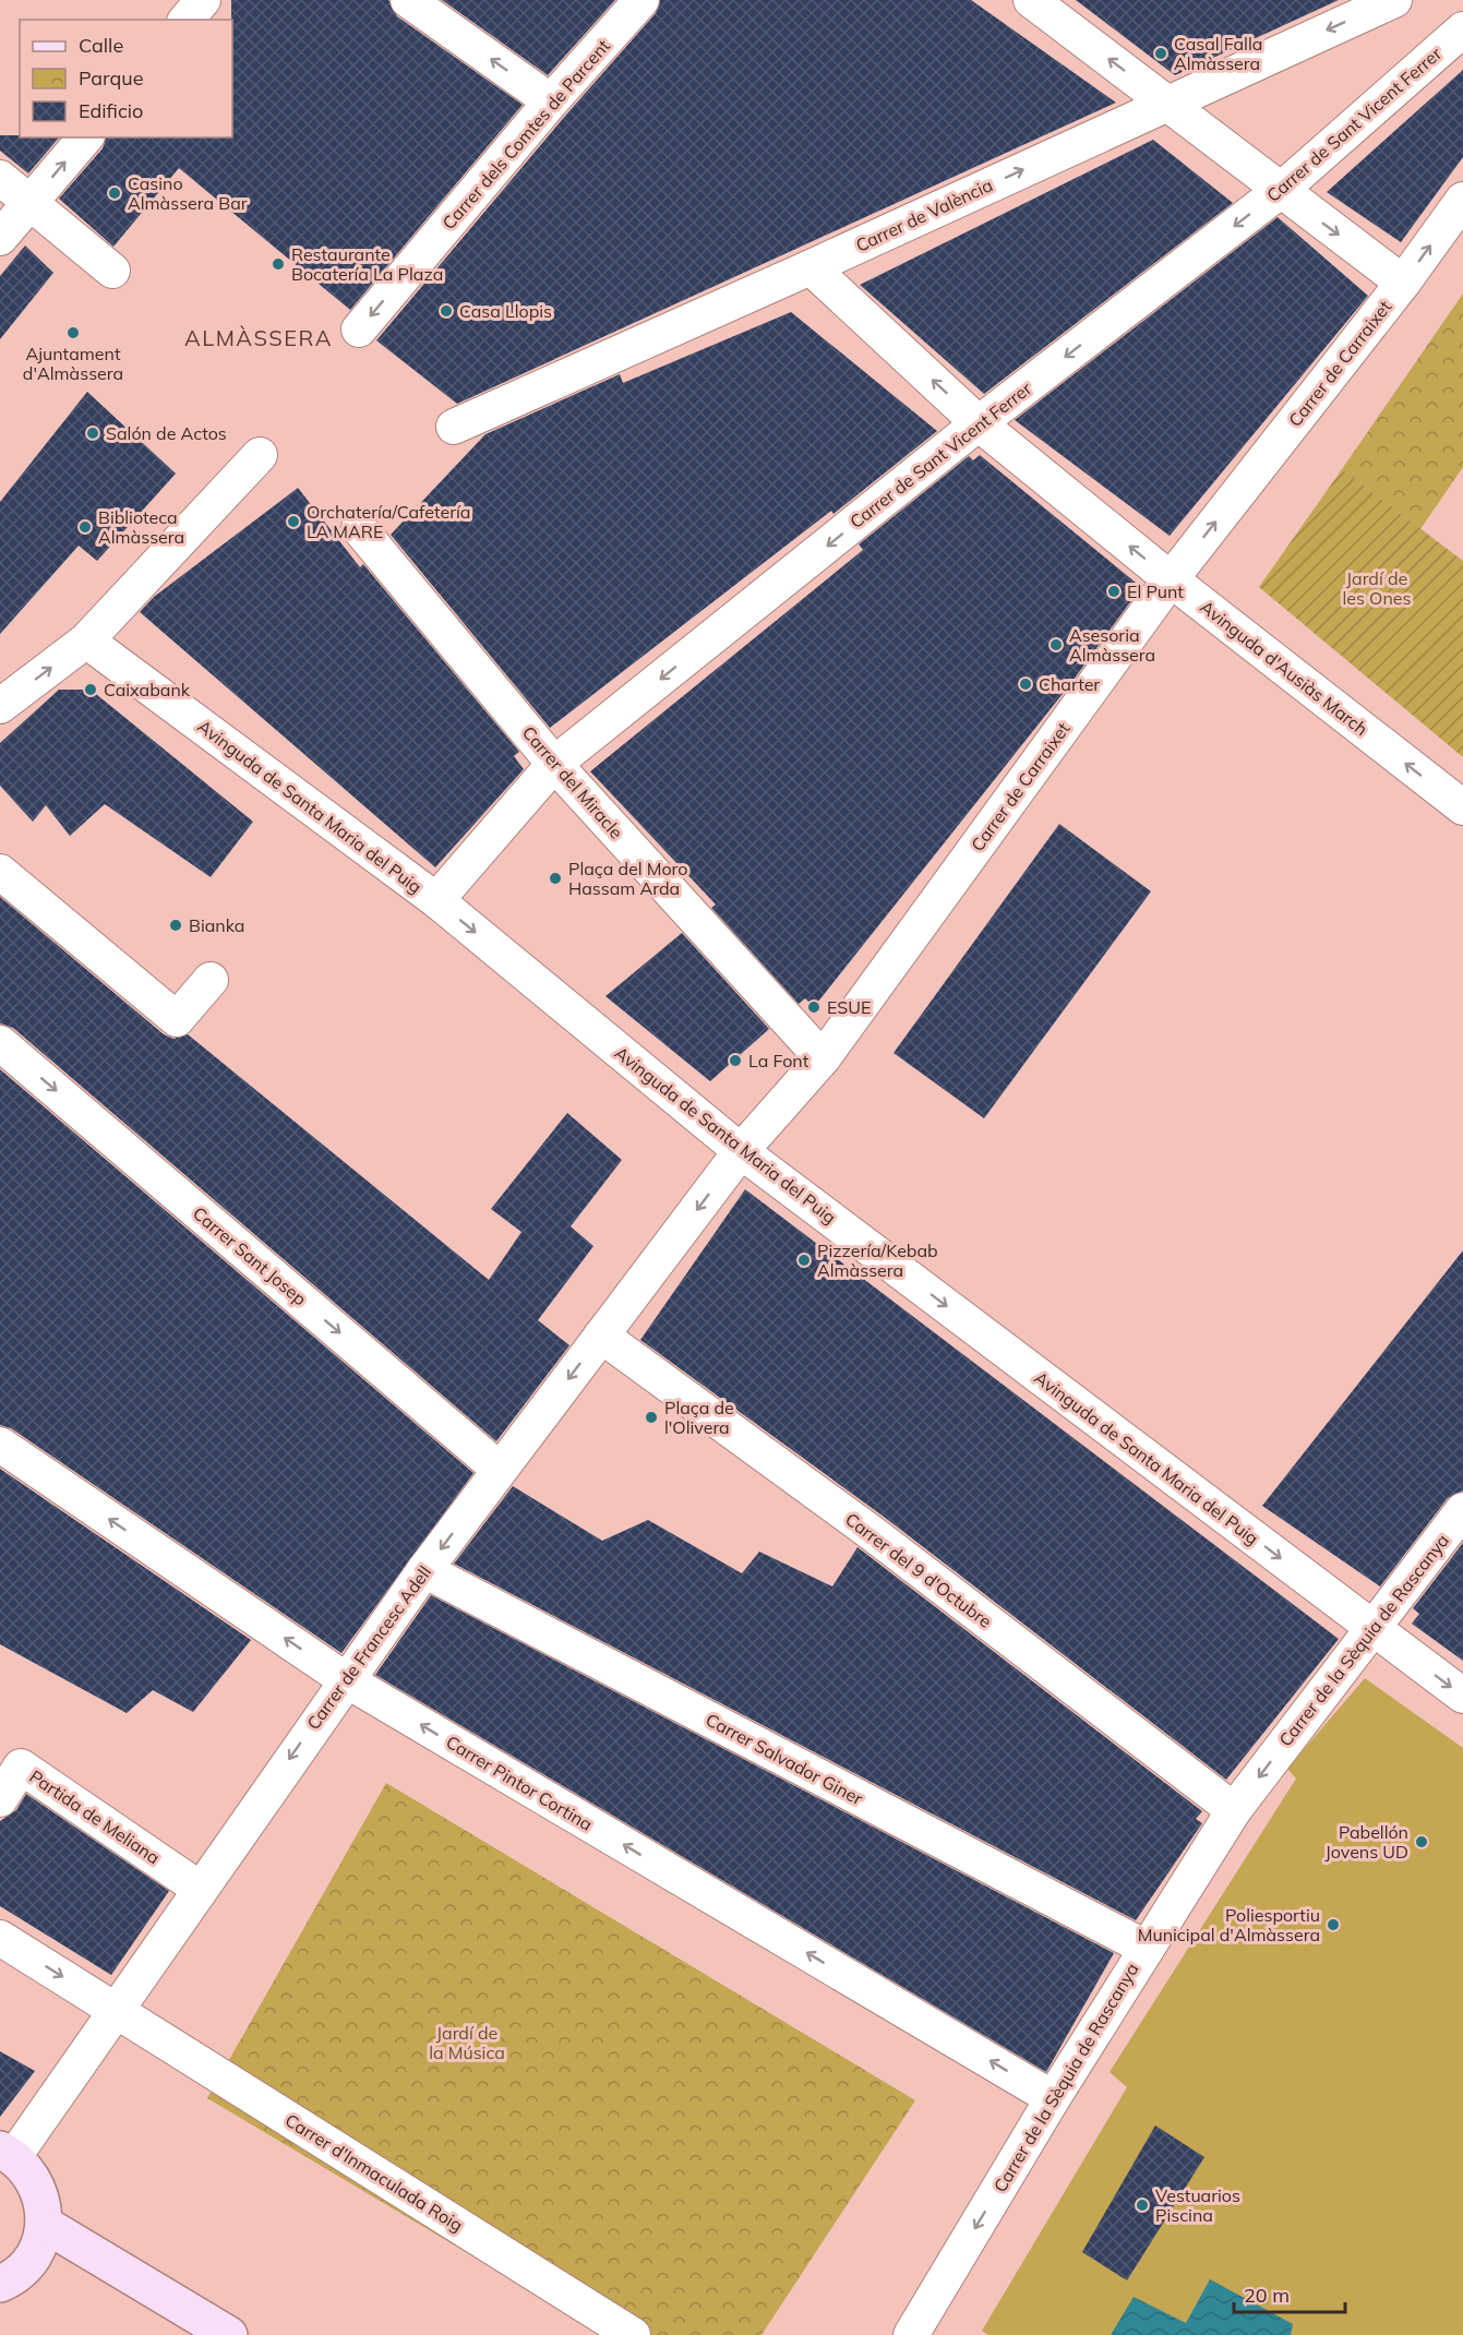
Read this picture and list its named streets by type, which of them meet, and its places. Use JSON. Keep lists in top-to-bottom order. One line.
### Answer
{"streets":{"street":["Carrer de Sant Vicent Ferrer","Carrer dels Comtes de Parcent","Carrer de València","Carrer de Carraixet","Avinguda d'Ausiàs March","Carrer del Miracle","Avinguda de Santa Maria del Puig","Carrer Sant Josep","Carrer del 9 d'Octubre","Carrer de la Sèquia de Rascanya","Carrer de Francesc Adell","Carrer Salvador Giner","Carrer Pintor Cortina","Partida de Meliana","Carrer d'Inmaculada Roig"]},"crossings":[["Carrer de Sant Vicent Ferrer","Avinguda d'Ausiàs March"],["Carrer de Sant Vicent Ferrer","Carrer del Miracle"],["Carrer de Sant Vicent Ferrer","Avinguda de Santa Maria del Puig"],["Carrer de València","Avinguda d'Ausiàs March"],["Carrer de Carraixet","Avinguda d'Ausiàs March"],["Carrer de Carraixet","Carrer del Miracle"],["Carrer de Carraixet","Avinguda de Santa Maria del Puig"],["Carrer de Carraixet","Carrer de Francesc Adell"],["Avinguda de Santa Maria del Puig","Carrer de la Sèquia de Rascanya"],["Avinguda de Santa Maria del Puig","Carrer de Francesc Adell"],["Carrer Sant Josep","Carrer de Francesc Adell"],["Carrer del 9 d'Octubre","Carrer de la Sèquia de Rascanya"],["Carrer del 9 d'Octubre","Carrer de Francesc Adell"],["Carrer de la Sèquia de Rascanya","Carrer Salvador Giner"],["Carrer de la Sèquia de Rascanya","Carrer Pintor Cortina"],["Carrer de Francesc Adell","Carrer Salvador Giner"],["Carrer de Francesc Adell","Carrer Pintor Cortina"],["Carrer de Francesc Adell","Partida de Meliana"],["Carrer de Francesc Adell","Carrer d'Inmaculada Roig"]],"one_way":["Carrer de Sant Vicent Ferrer","Carrer dels Comtes de Parcent","Carrer de Carraixet","Avinguda d'Ausiàs March","Avinguda de Santa Maria del Puig","Carrer Sant Josep","Carrer de la Sèquia de Rascanya","Carrer de Francesc Adell","Carrer Pintor Cortina"],"districts":["ALMÀSSERA"],"parks":["Jardí de les Ones","Jardí de la Música"],"places":["Casal Falla Almàssera","Casino Almàssera Bar","Restaurante Bocatería La Plaza","Casa Llopis","Ajuntament d'Almàssera","Salón de Actos","Orchatería/Cafetería LA MARE","Biblioteca Almàssera","El Punt","Asesoria Almàssera","Charter","Caixabank","Plaça del Moro Hassam Arda","Bianka","ESUE","La Font","Pizzería/Kebab Almàssera","Plaça de l'Olivera","Pabellón Jovens UD","Poliesportiu Municipal d'Almàssera","Vestuarios Piscina"],"legend":["Calle","Parque","Edificio"],"scale_bar":"20 m"}
